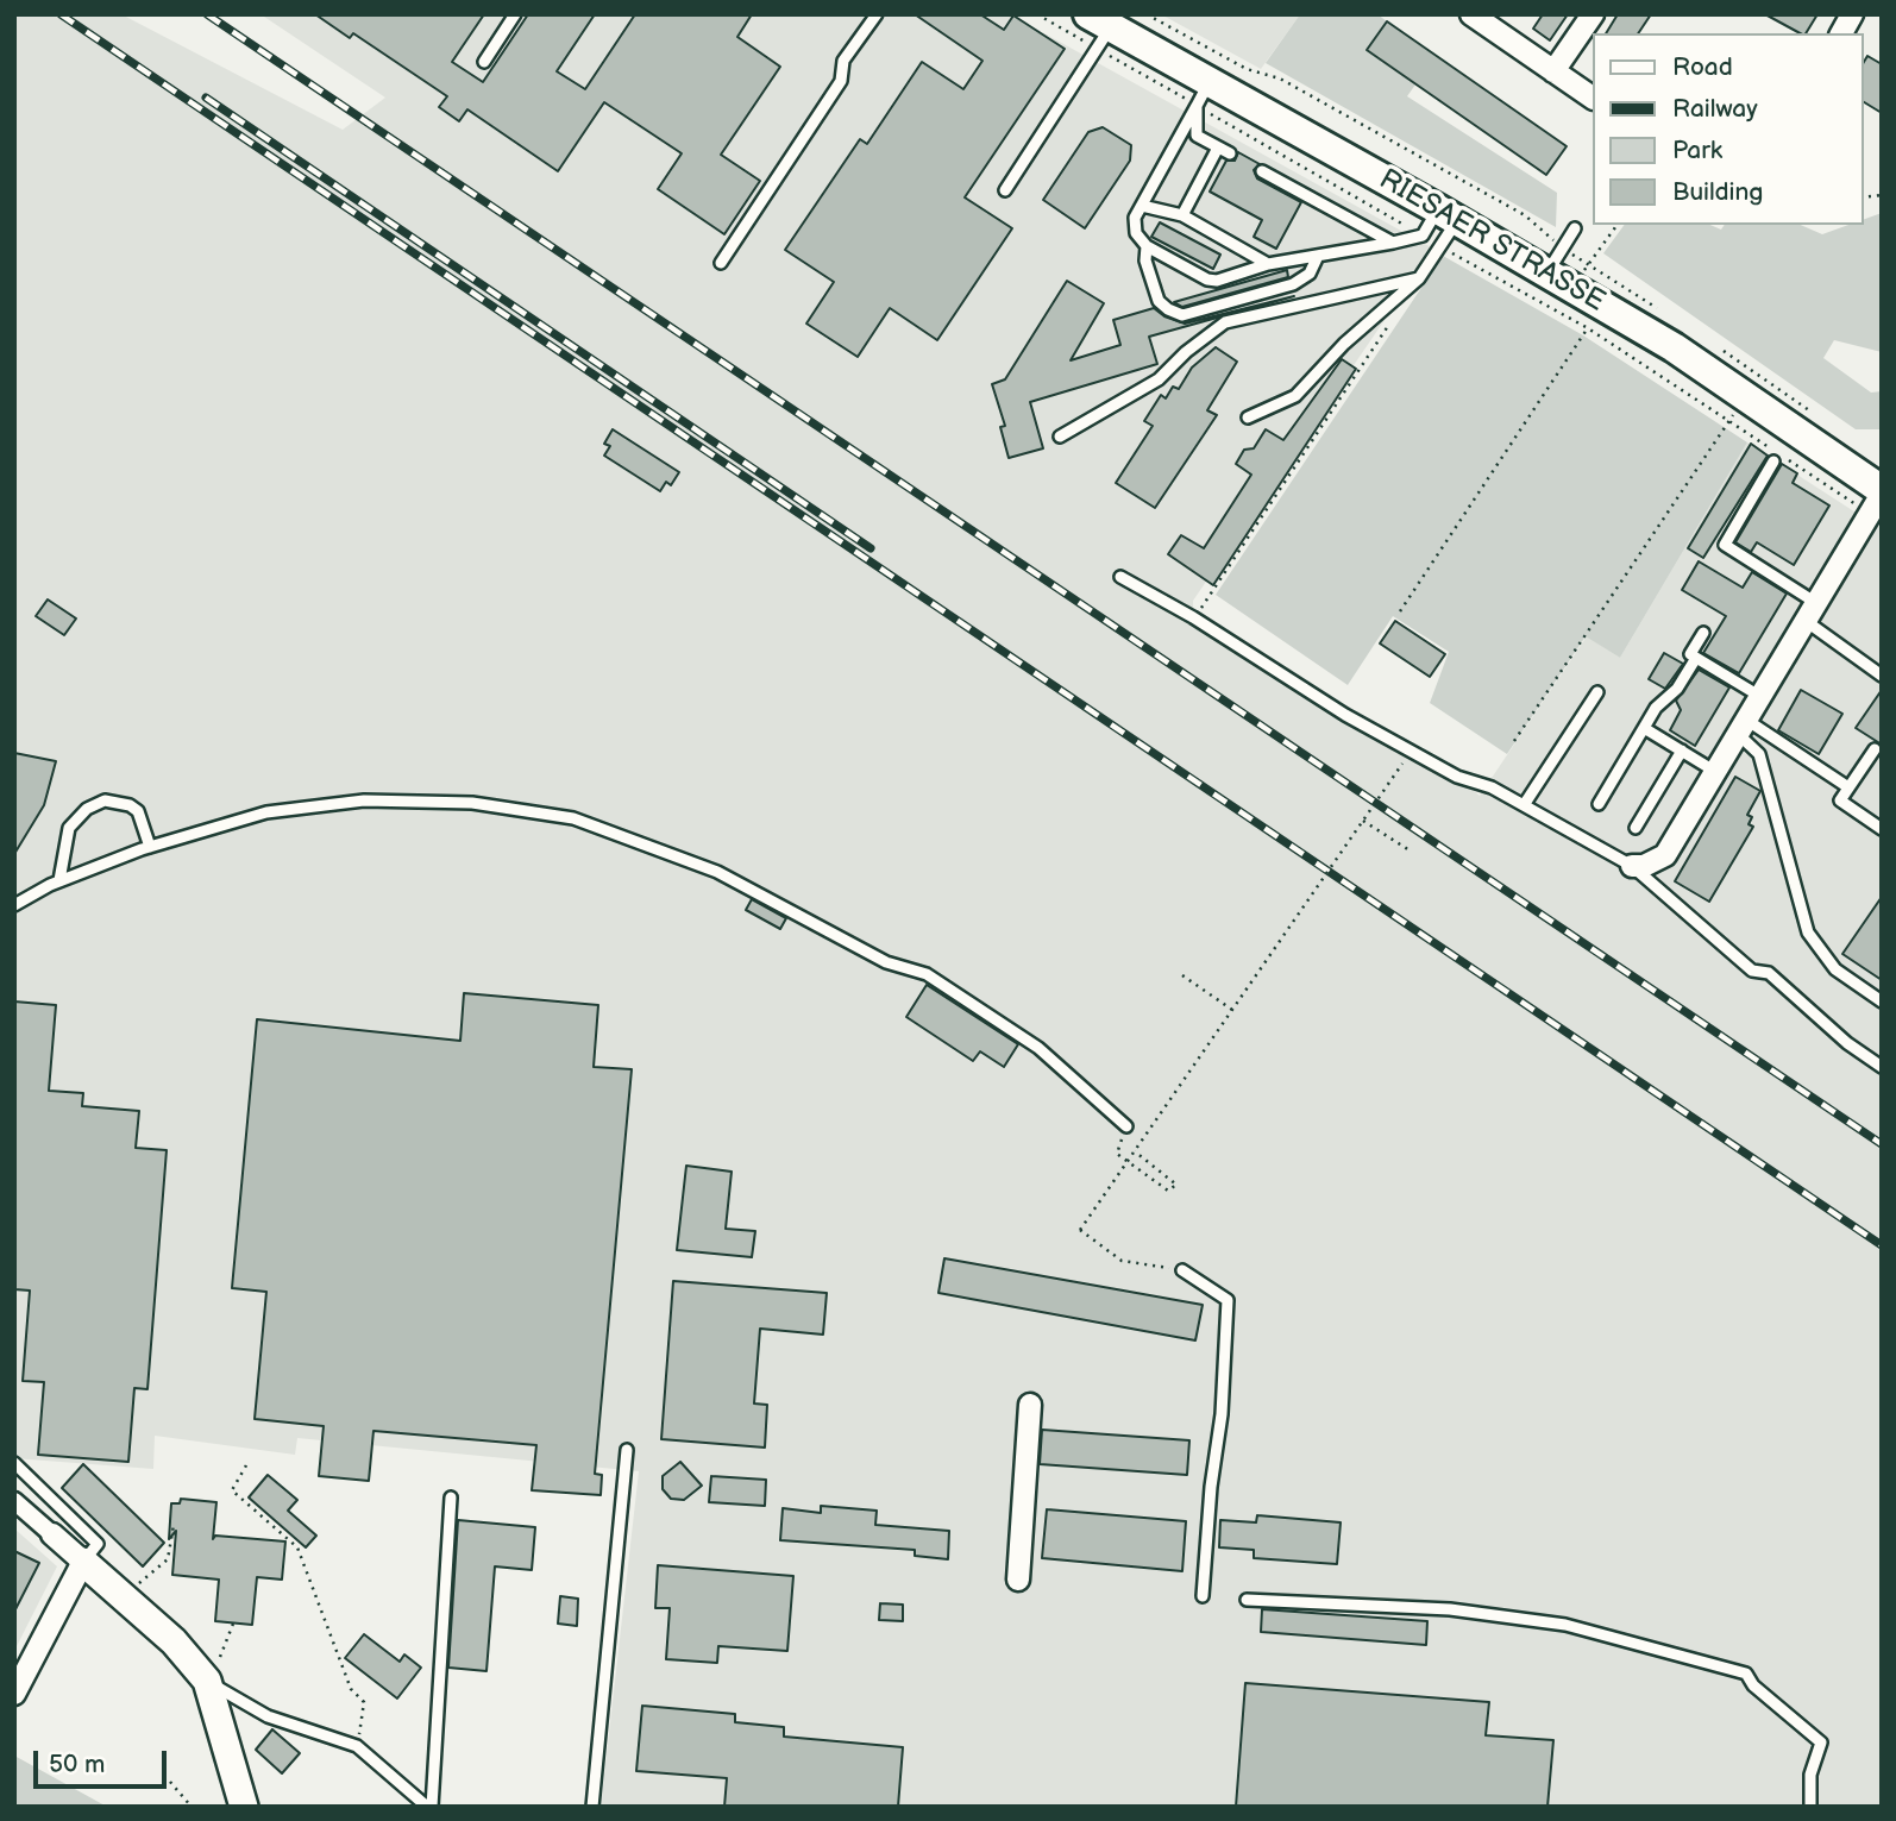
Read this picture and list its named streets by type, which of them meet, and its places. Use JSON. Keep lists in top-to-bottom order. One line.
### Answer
{"streets":{"main road":["RIESAER STRASSE"]},"legend":["Road","Railway","Park","Building"],"scale_bar":"50 m"}
